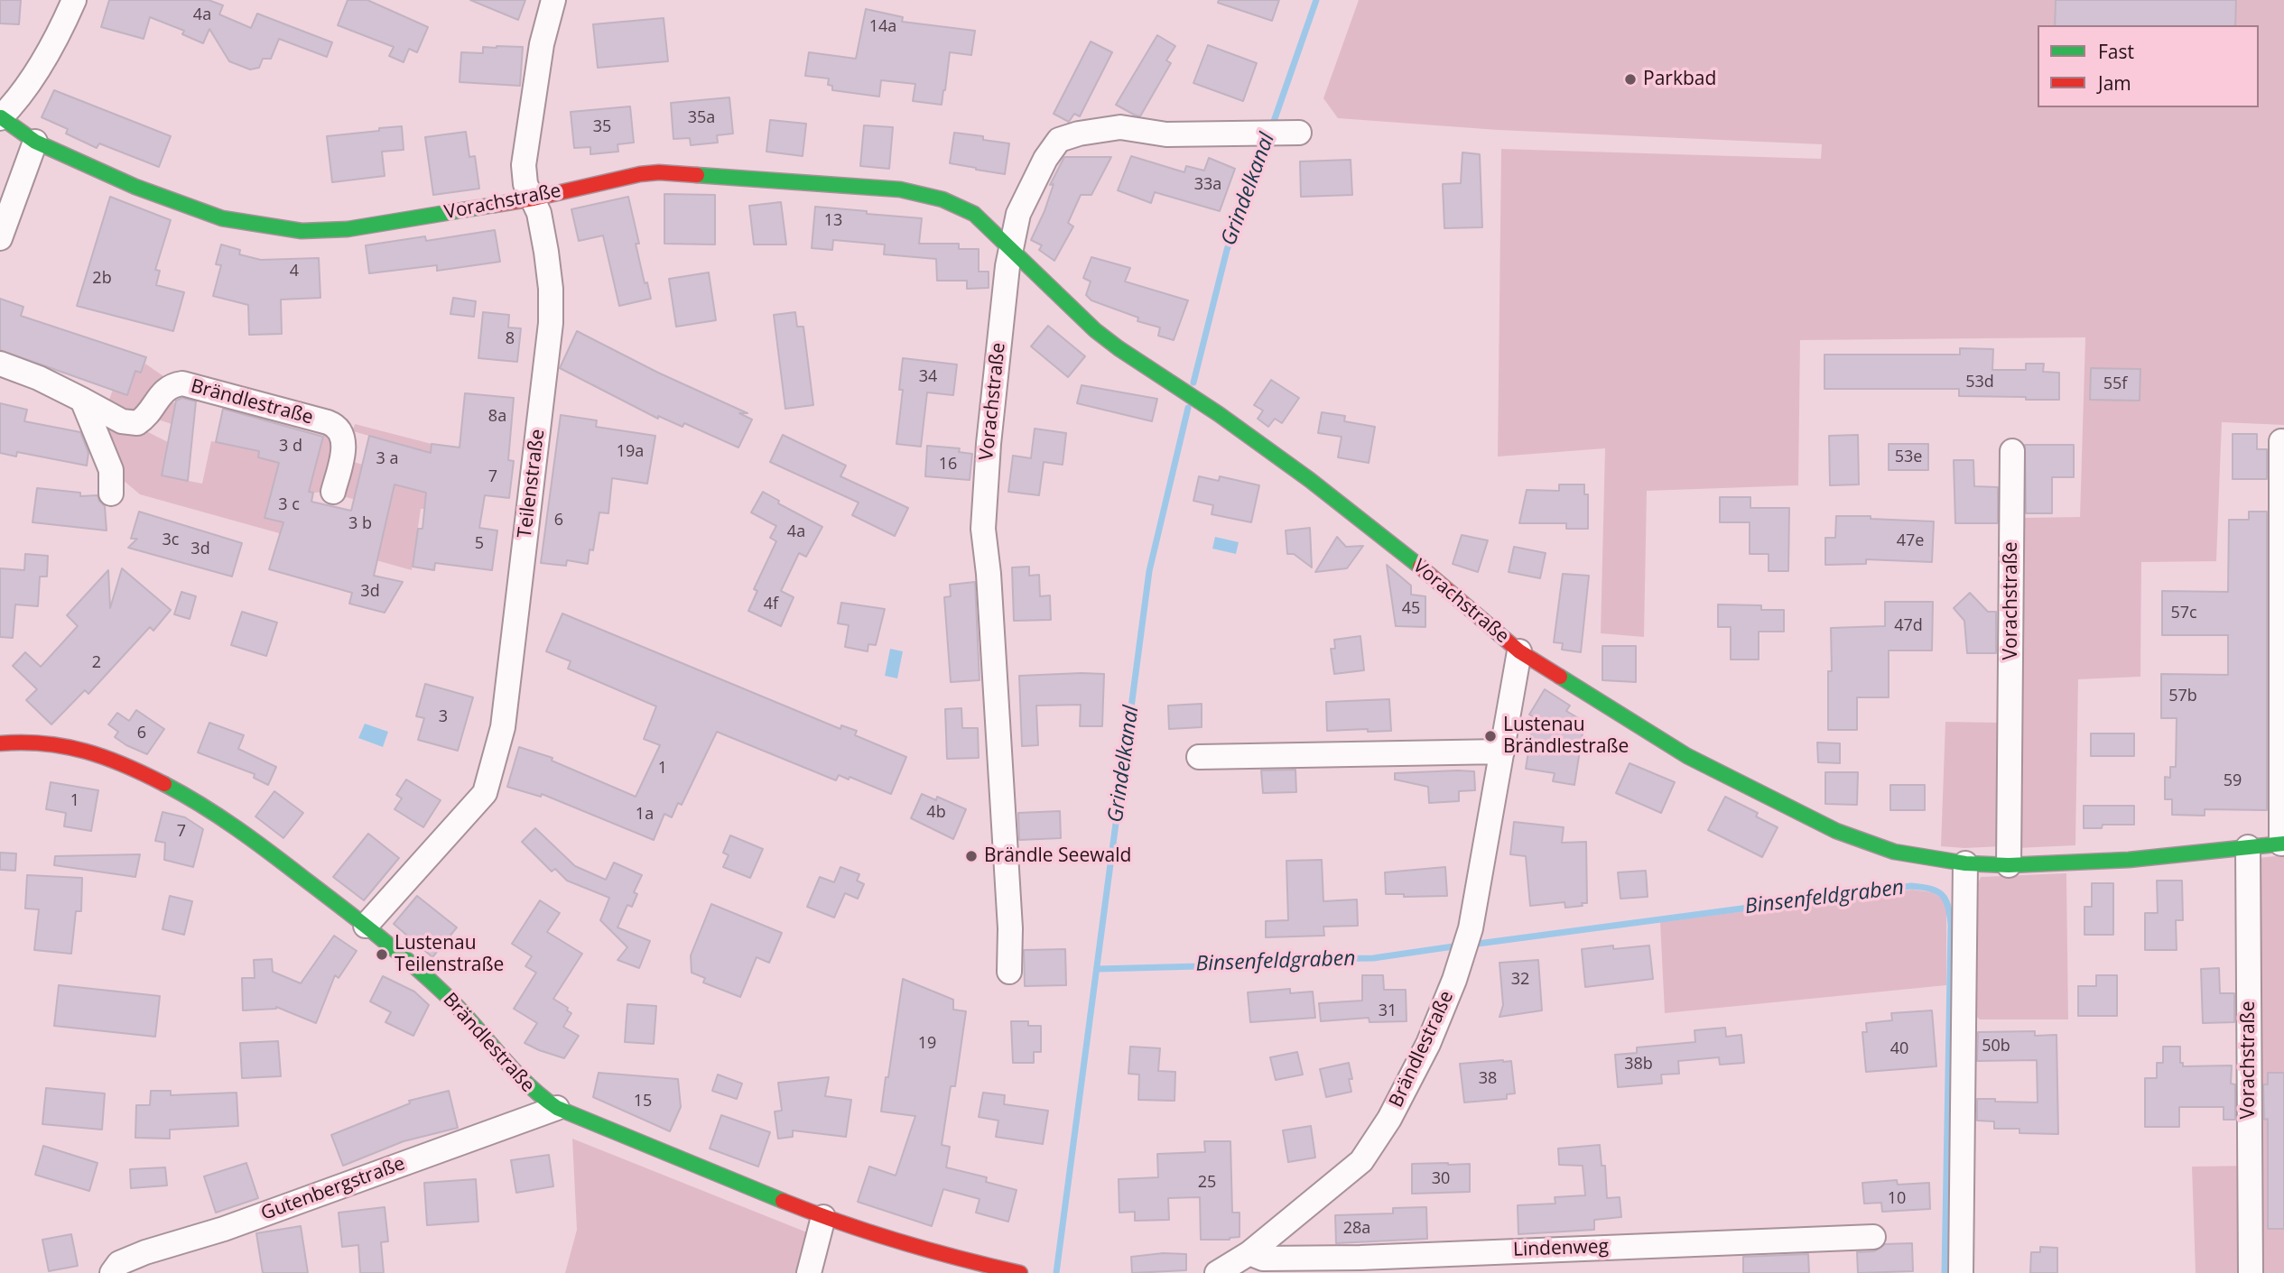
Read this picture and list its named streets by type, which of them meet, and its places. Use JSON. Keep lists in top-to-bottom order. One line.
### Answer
{"streets":{"street":["Vorachstraße","Brändlestraße","Teilenstraße","Gutenbergstraße","Lindenweg"]},"crossings":[["Vorachstraße","Brändlestraße"],["Vorachstraße","Teilenstraße"],["Brändlestraße","Teilenstraße"],["Brändlestraße","Gutenbergstraße"],["Brändlestraße","Lindenweg"]],"water":["Grindelkanal","Binsenfeldgraben"],"places":["Parkbad","Lustenau Brändlestraße","Brändle Seewald","Lustenau Teilenstraße"],"house_numbers":["4a","14a","35a","35","33a","13","4","2b","8","34","53d","55f","8a","3 d","19a","53e","3 a","16","7","3 c","6","3 b","4a","3c","47e","5","3d","3d","4f","45","57c","47d","2","57b","3","6","1","59","1","4b","1a","7","32","31","19","50b","40","38b","38","15","30","25","10","28a"],"legend":["Fast","Jam"]}
